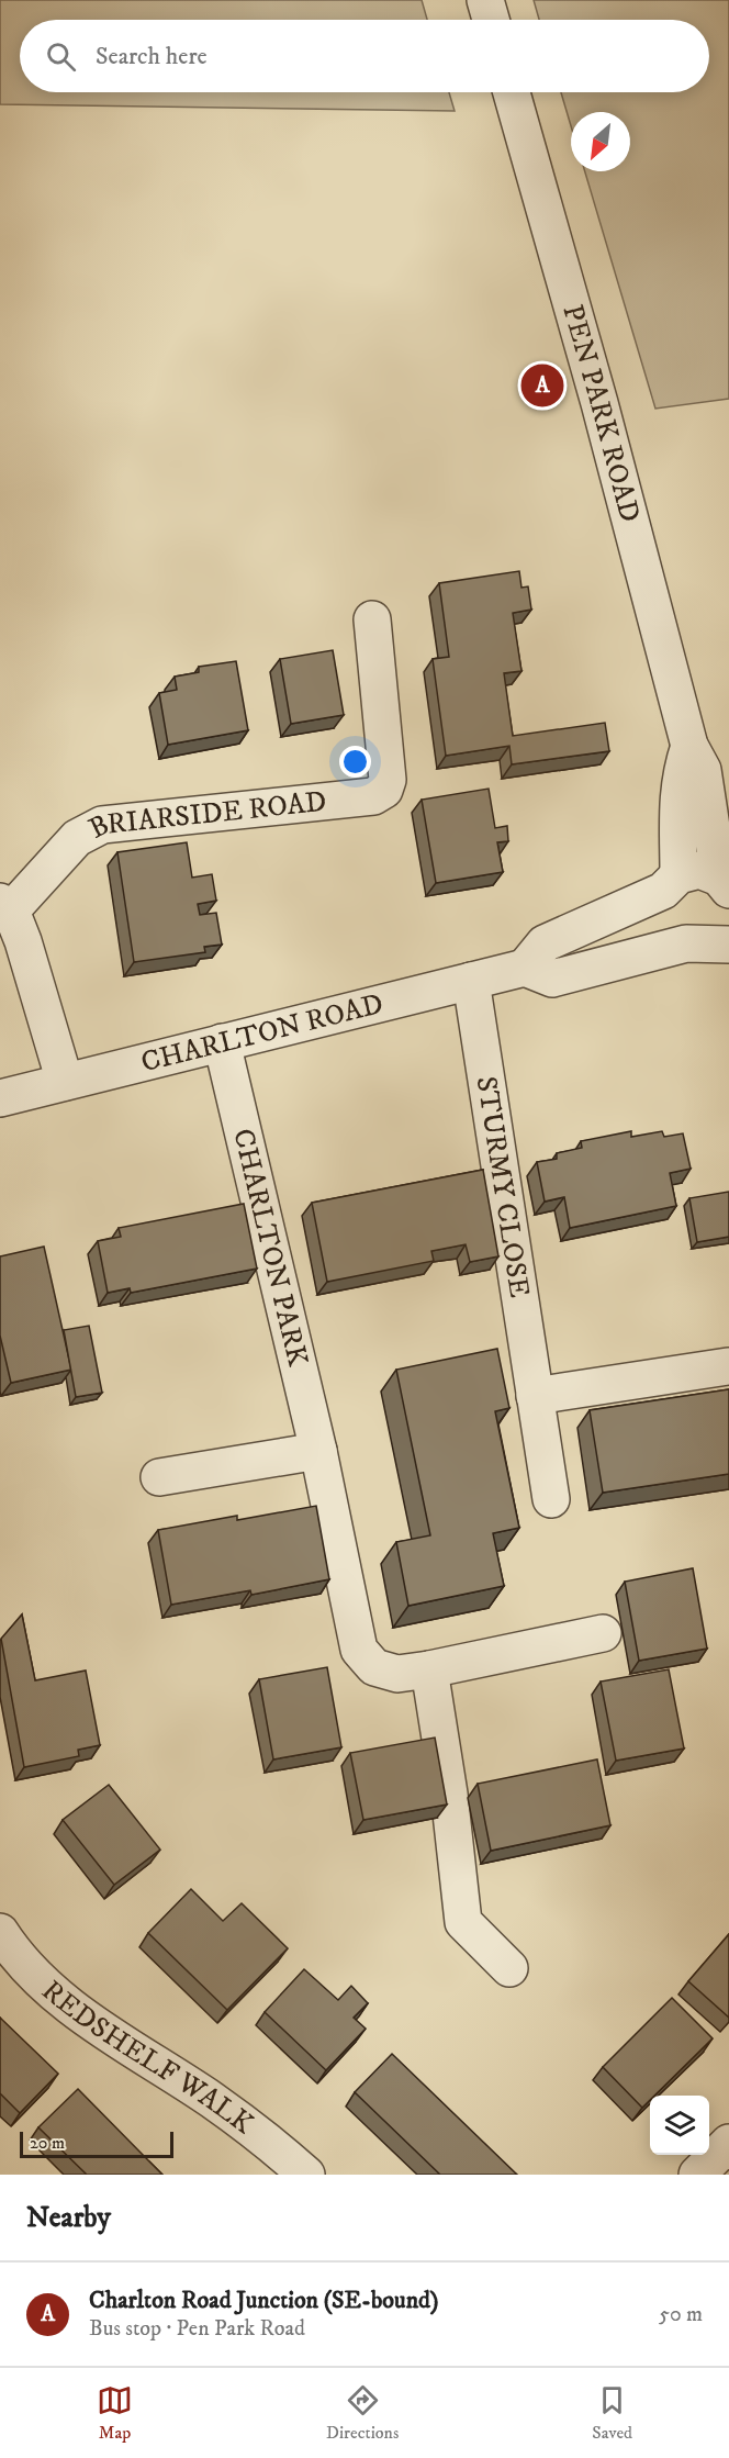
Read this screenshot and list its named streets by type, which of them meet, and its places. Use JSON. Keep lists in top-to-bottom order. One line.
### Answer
{"streets":{"street":["PEN PARK ROAD","BRIARSIDE ROAD","CHARLTON ROAD","STURMY CLOSE","CHARLTON PARK","REDSHELF WALK"]},"crossings":[["BRIARSIDE ROAD","CHARLTON ROAD"],["CHARLTON ROAD","STURMY CLOSE"],["CHARLTON ROAD","CHARLTON PARK"]],"scale_bar":"20 m","north":"bottom left","page":{"search":"Search here","pins":"A","scale":"20 m","heading":"Nearby","list":[{"mark":"A","name":"Charlton Road Junction (SE-bound)","note":"Bus stop · Pen Park Road","value":"50 m"}],"nav":["Map","Directions","Saved"]}}
